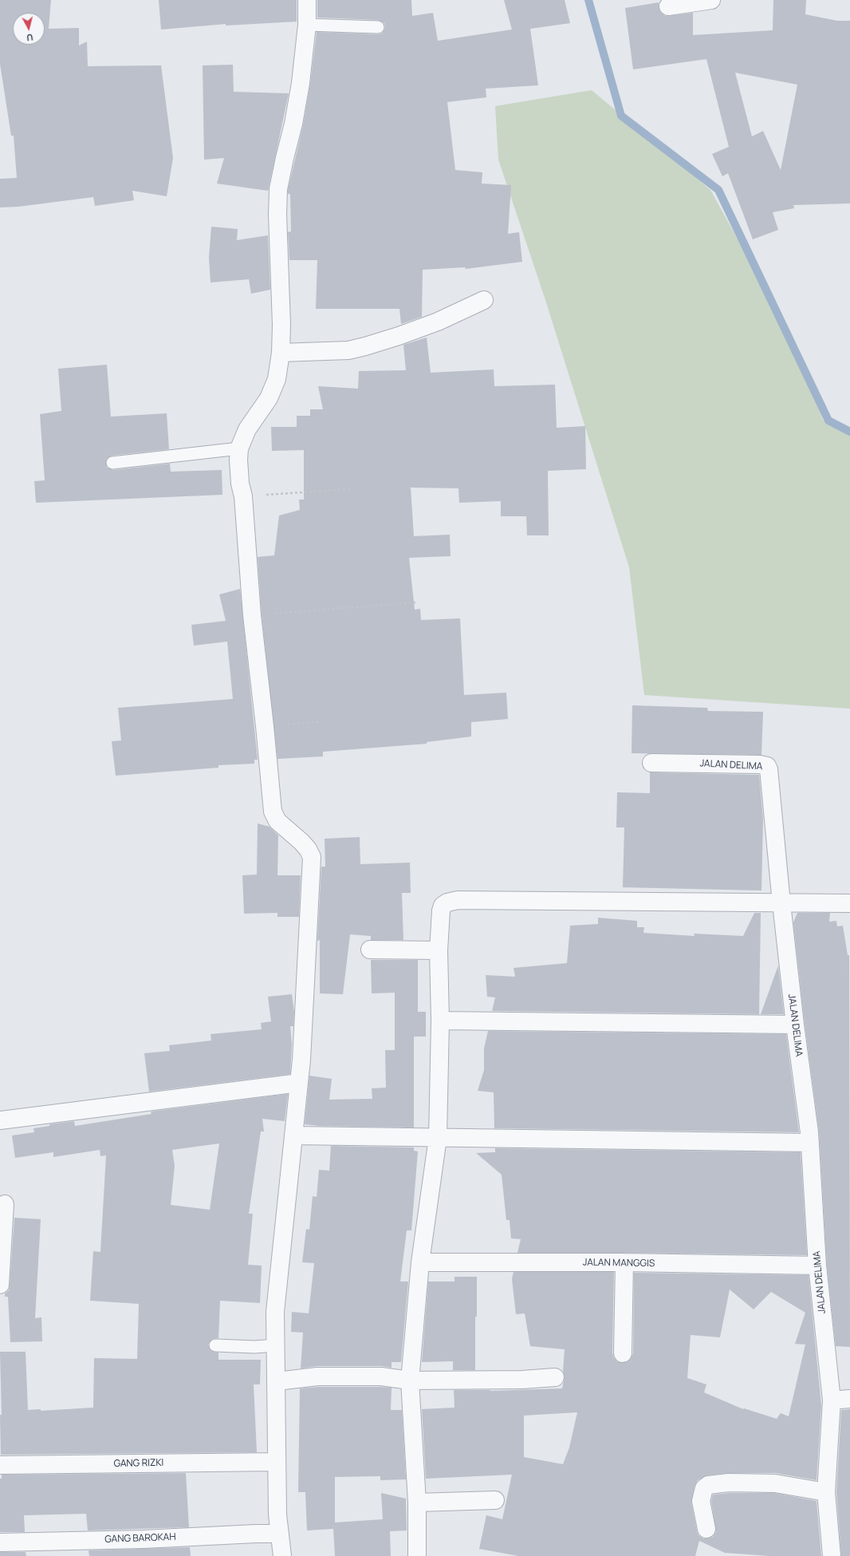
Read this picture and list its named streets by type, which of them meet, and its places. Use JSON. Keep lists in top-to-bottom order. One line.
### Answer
{"streets":{"street":["JALAN DELIMA","JALAN MANGGIS","GANG RIZKI","GANG BAROKAH"]},"crossings":[["JALAN DELIMA","JALAN MANGGIS"]],"north":"bottom"}
